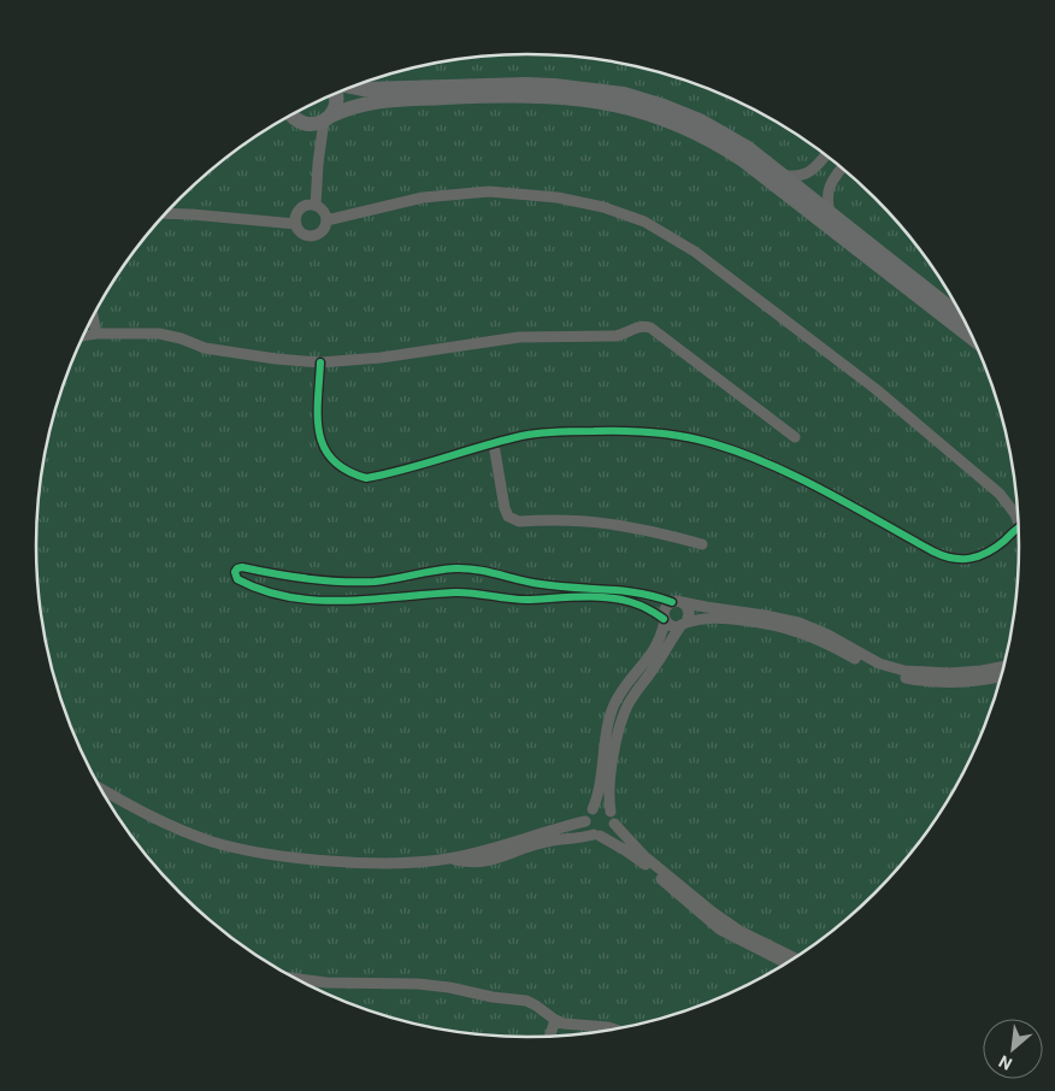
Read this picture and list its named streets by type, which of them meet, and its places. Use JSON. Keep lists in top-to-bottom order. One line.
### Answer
{"north":"bottom left"}
